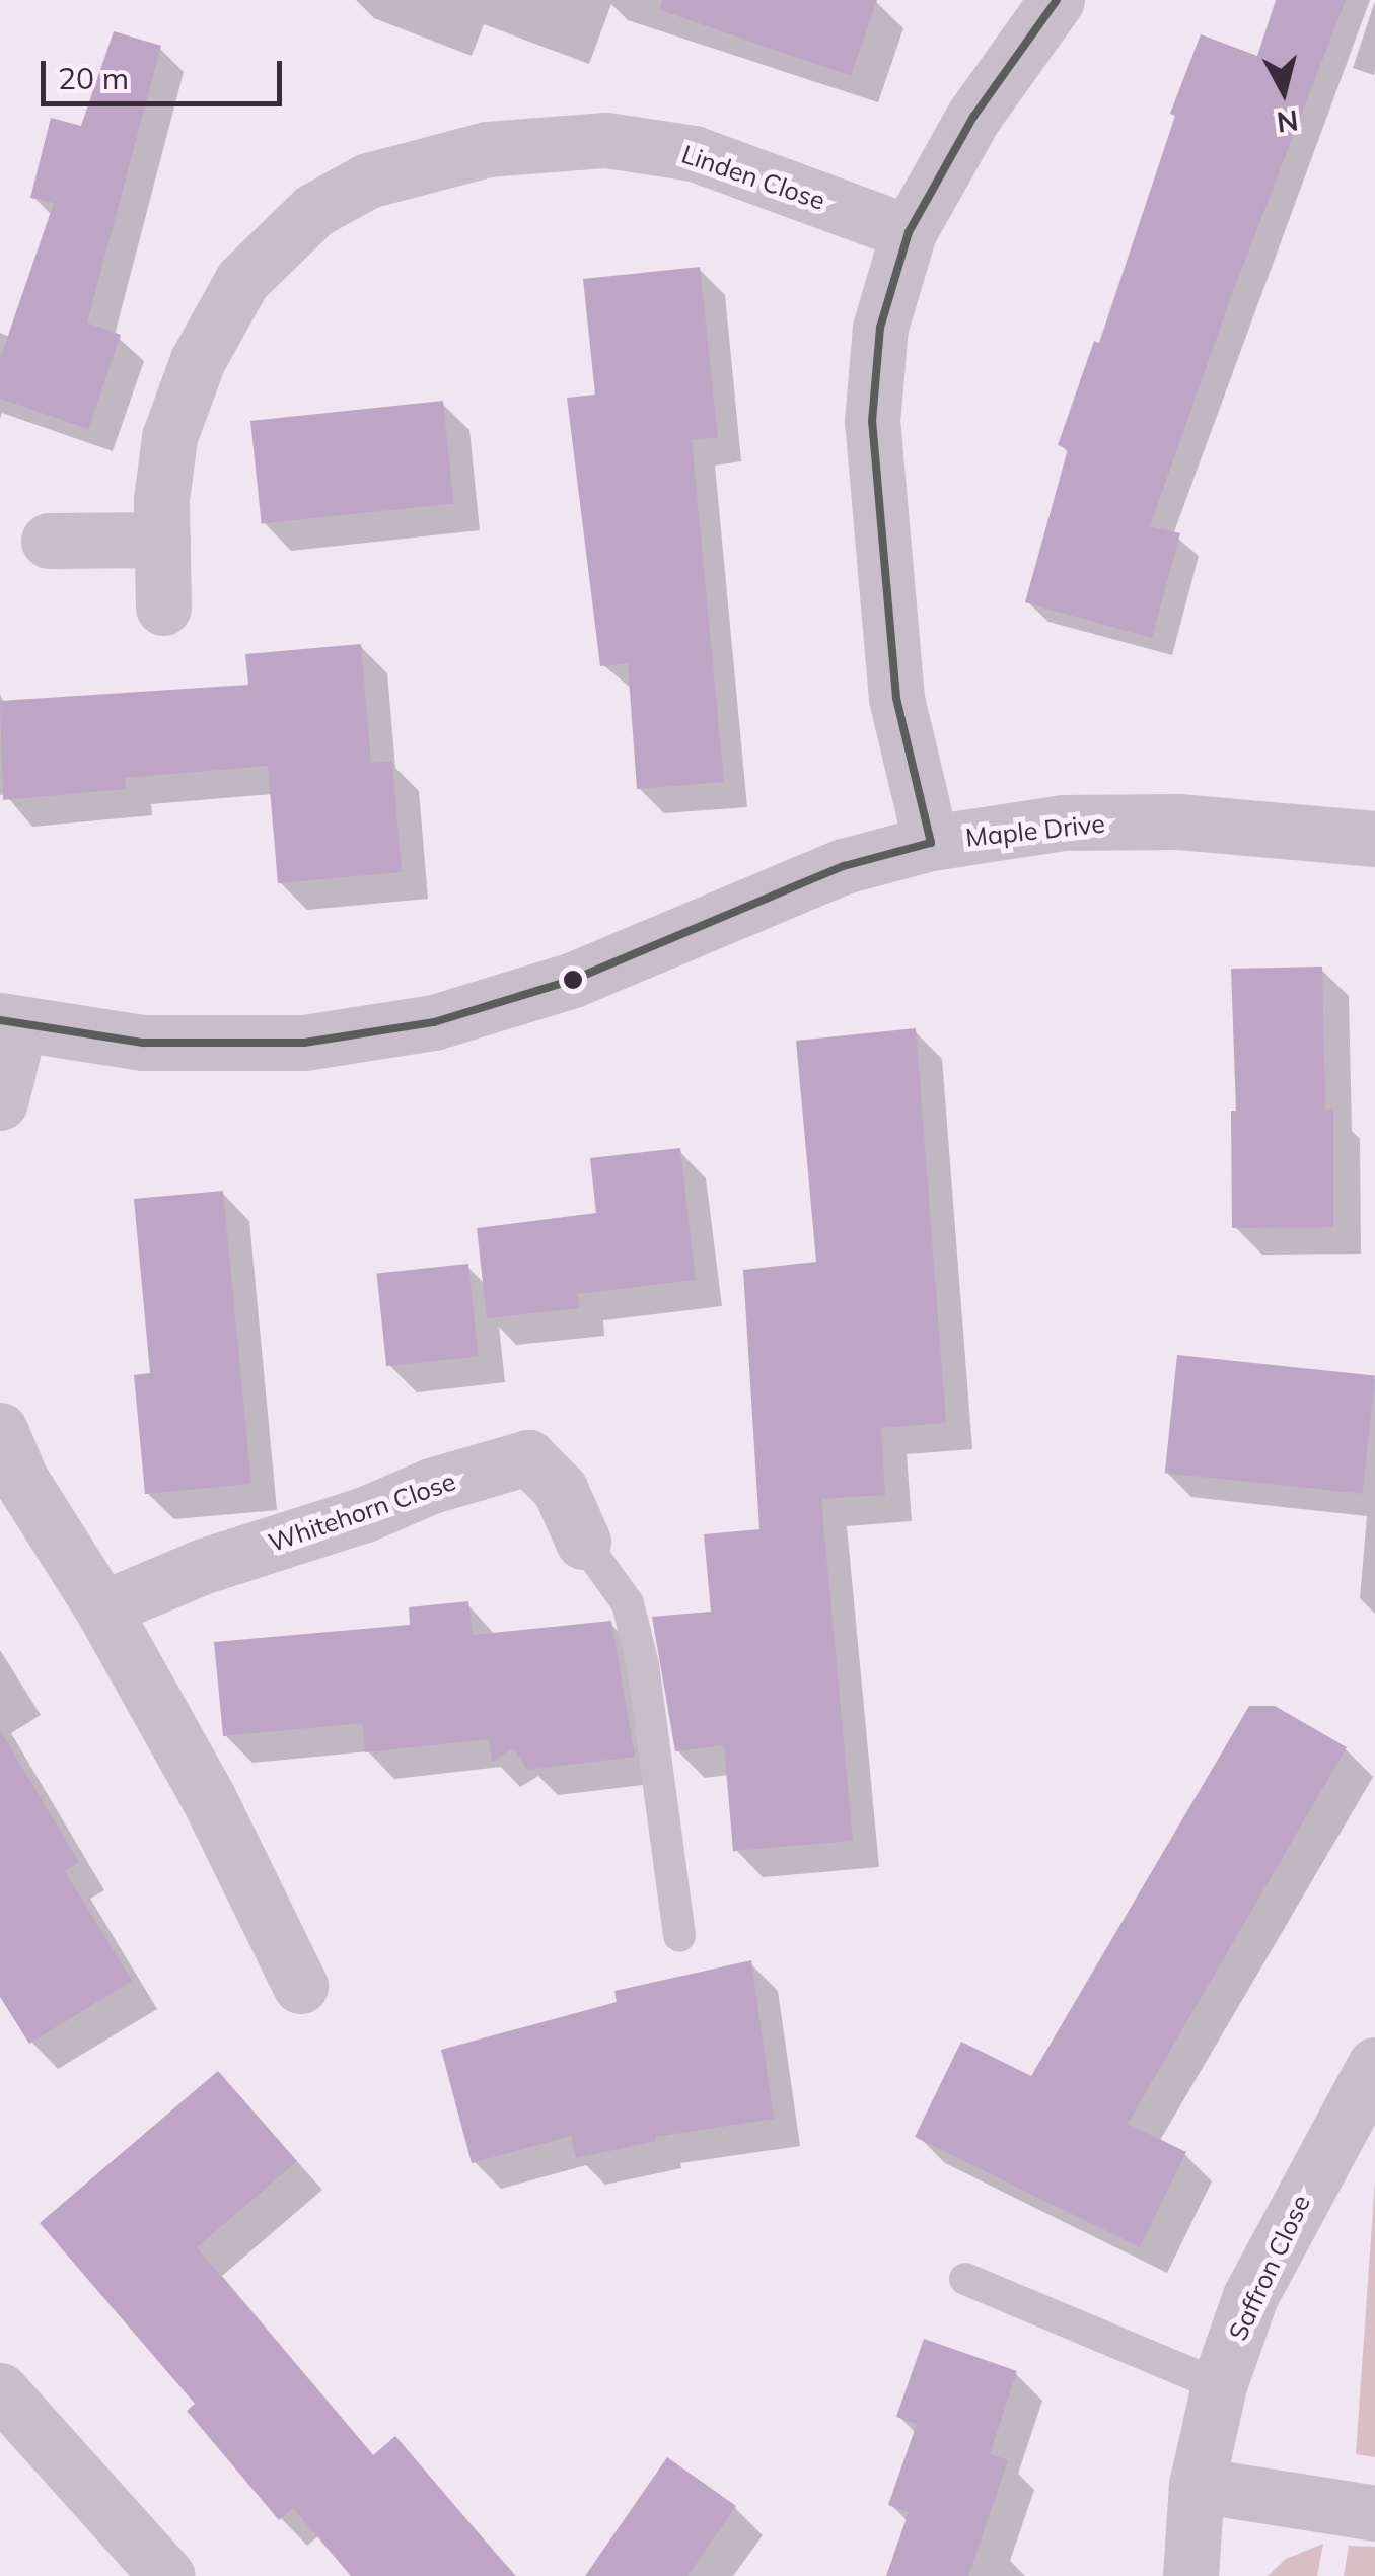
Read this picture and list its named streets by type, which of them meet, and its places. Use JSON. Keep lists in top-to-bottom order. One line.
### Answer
{"streets":{"street":["Linden Close","Maple Drive","Whitehorn Close","Saffron Close"]},"scale_bar":"20 m","north":"bottom"}
